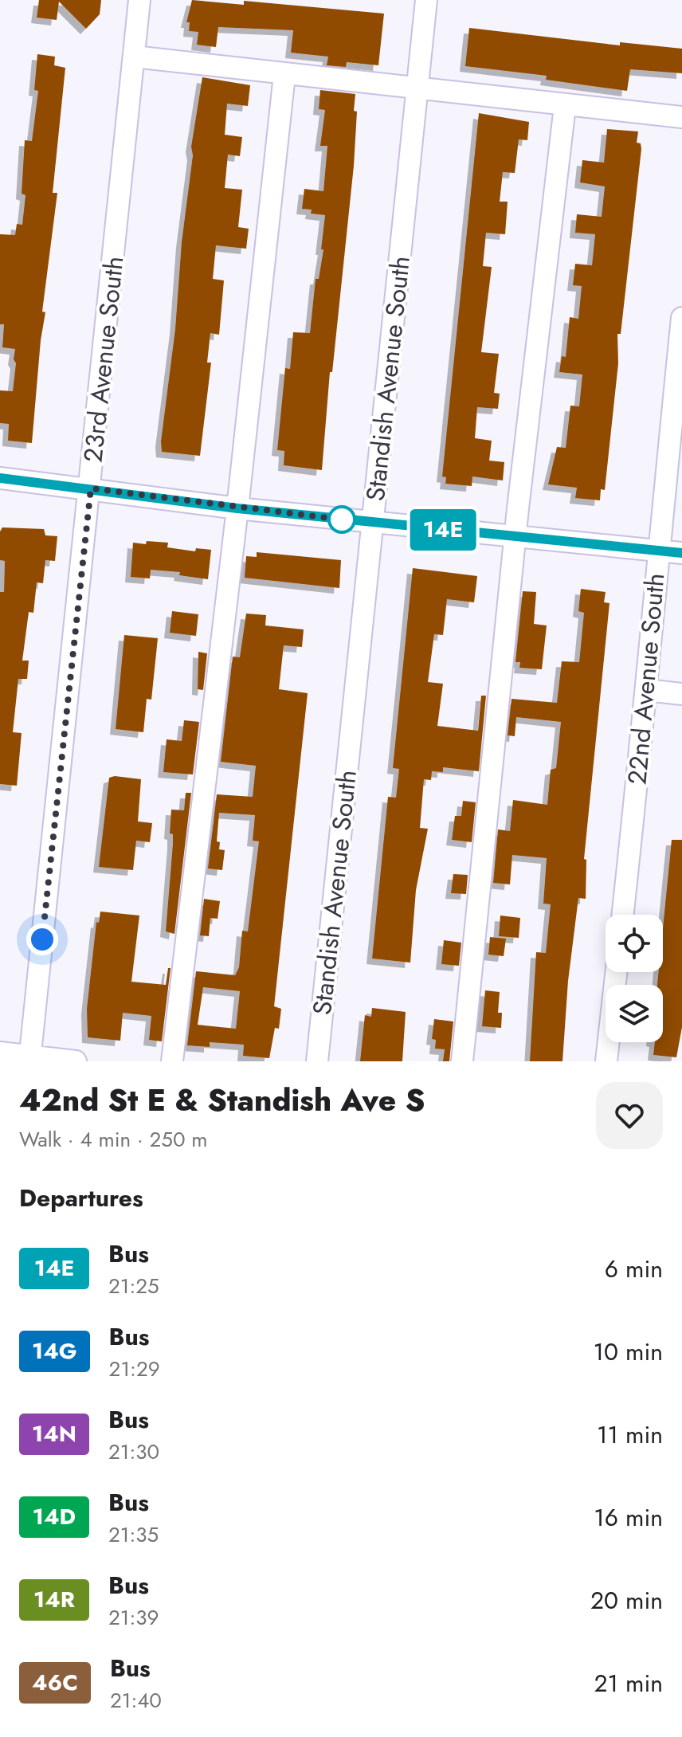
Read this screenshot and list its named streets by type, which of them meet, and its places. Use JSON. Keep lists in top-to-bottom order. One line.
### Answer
{"streets":{"street":["23rd Avenue South","Standish Avenue South","22nd Avenue South"]},"lines":["bus line 14E"],"page":{"on_map":"14E","heading":[["42nd St E & Standish Ave S","Walk · 4 min · 250 m"],"Departures"],"list":[{"mark":"14E","name":"Bus","note":"21:25","value":"6 min"},{"mark":"14G","name":"Bus","note":"21:29","value":"10 min"},{"mark":"14N","name":"Bus","note":"21:30","value":"11 min"},{"mark":"14D","name":"Bus","note":"21:35","value":"16 min"},{"mark":"14R","name":"Bus","note":"21:39","value":"20 min"},{"mark":"46C","name":"Bus","note":"21:40","value":"21 min"}]}}
